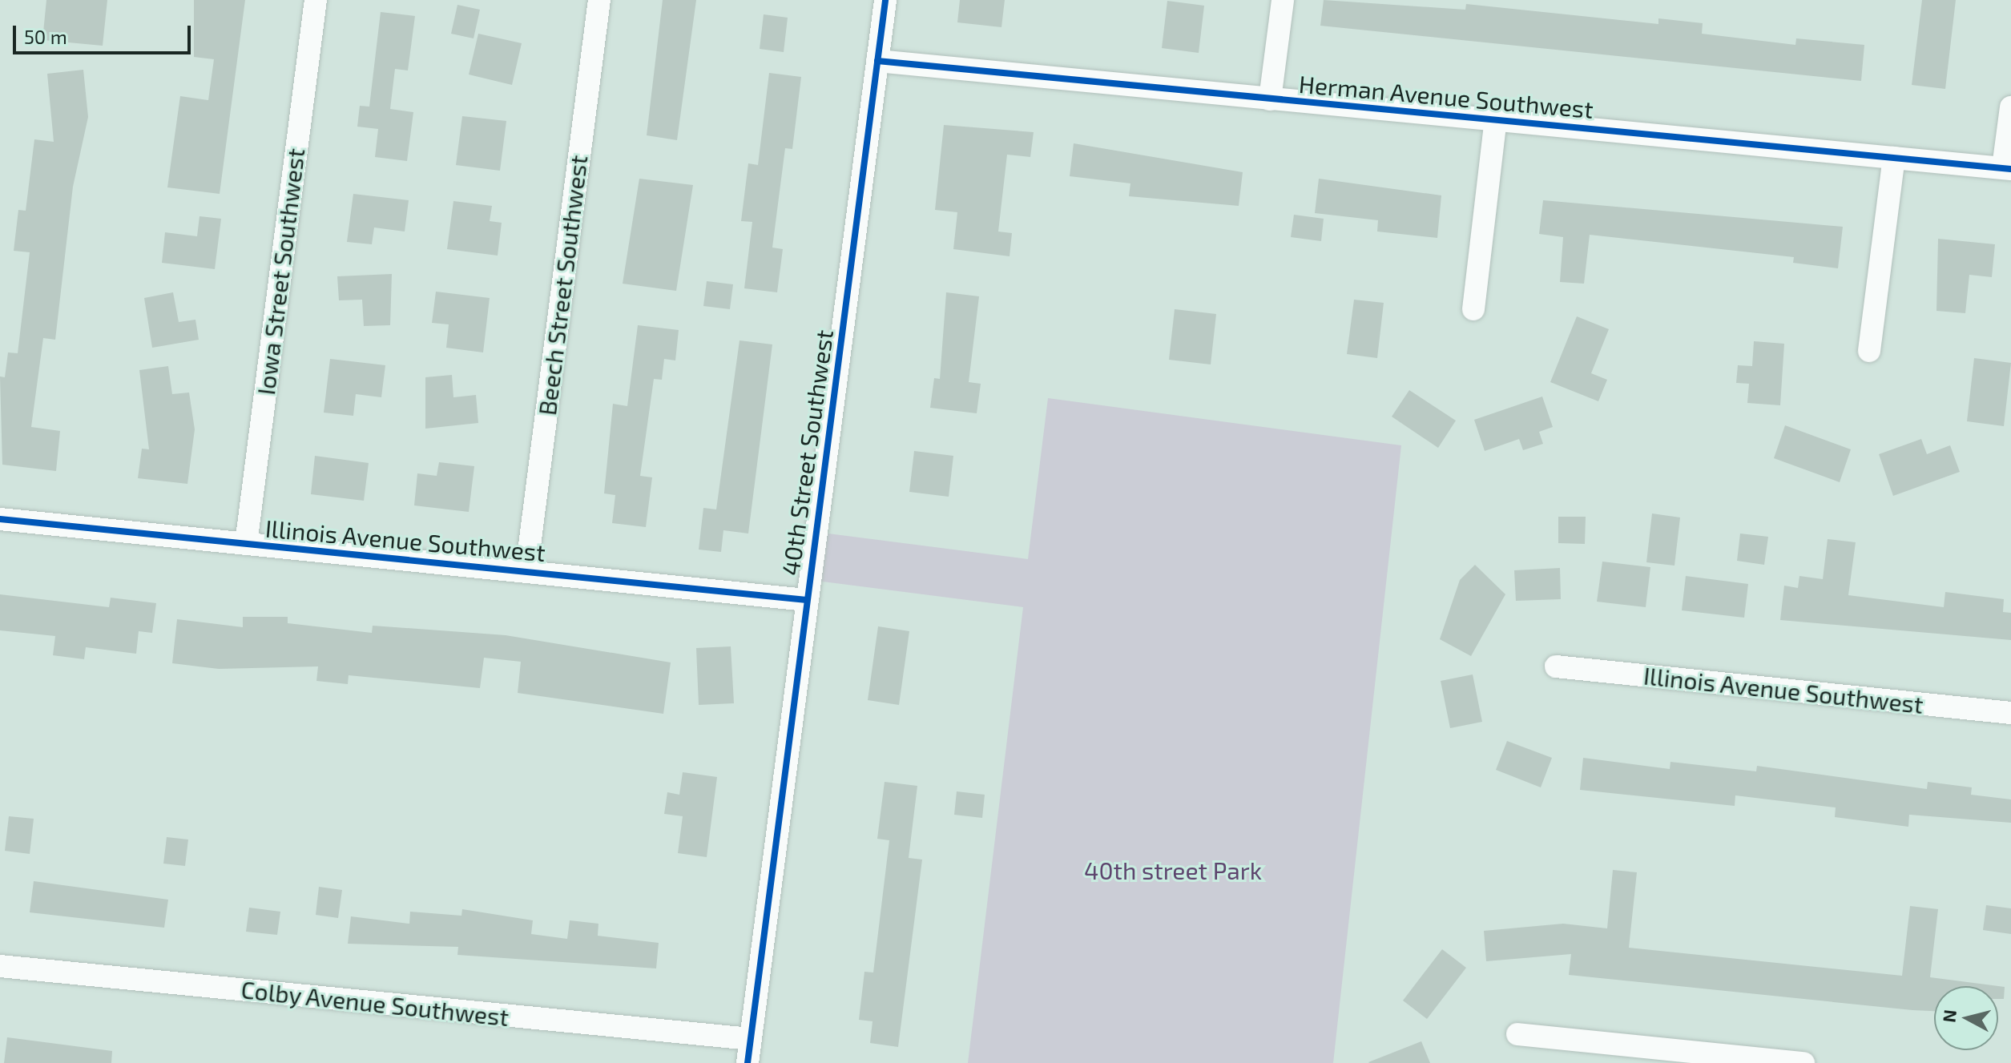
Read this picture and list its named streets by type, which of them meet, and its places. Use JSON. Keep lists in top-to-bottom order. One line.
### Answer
{"streets":{"street":["Herman Avenue Southwest","Iowa Street Southwest","Beech Street Southwest","40th Street Southwest","Illinois Avenue Southwest","Colby Avenue Southwest"]},"crossings":[["Herman Avenue Southwest","40th Street Southwest"],["Iowa Street Southwest","Illinois Avenue Southwest"],["Beech Street Southwest","Illinois Avenue Southwest"],["40th Street Southwest","Illinois Avenue Southwest"],["40th Street Southwest","Colby Avenue Southwest"]],"parks":["40th street Park"],"scale_bar":"50 m","north":"left"}
